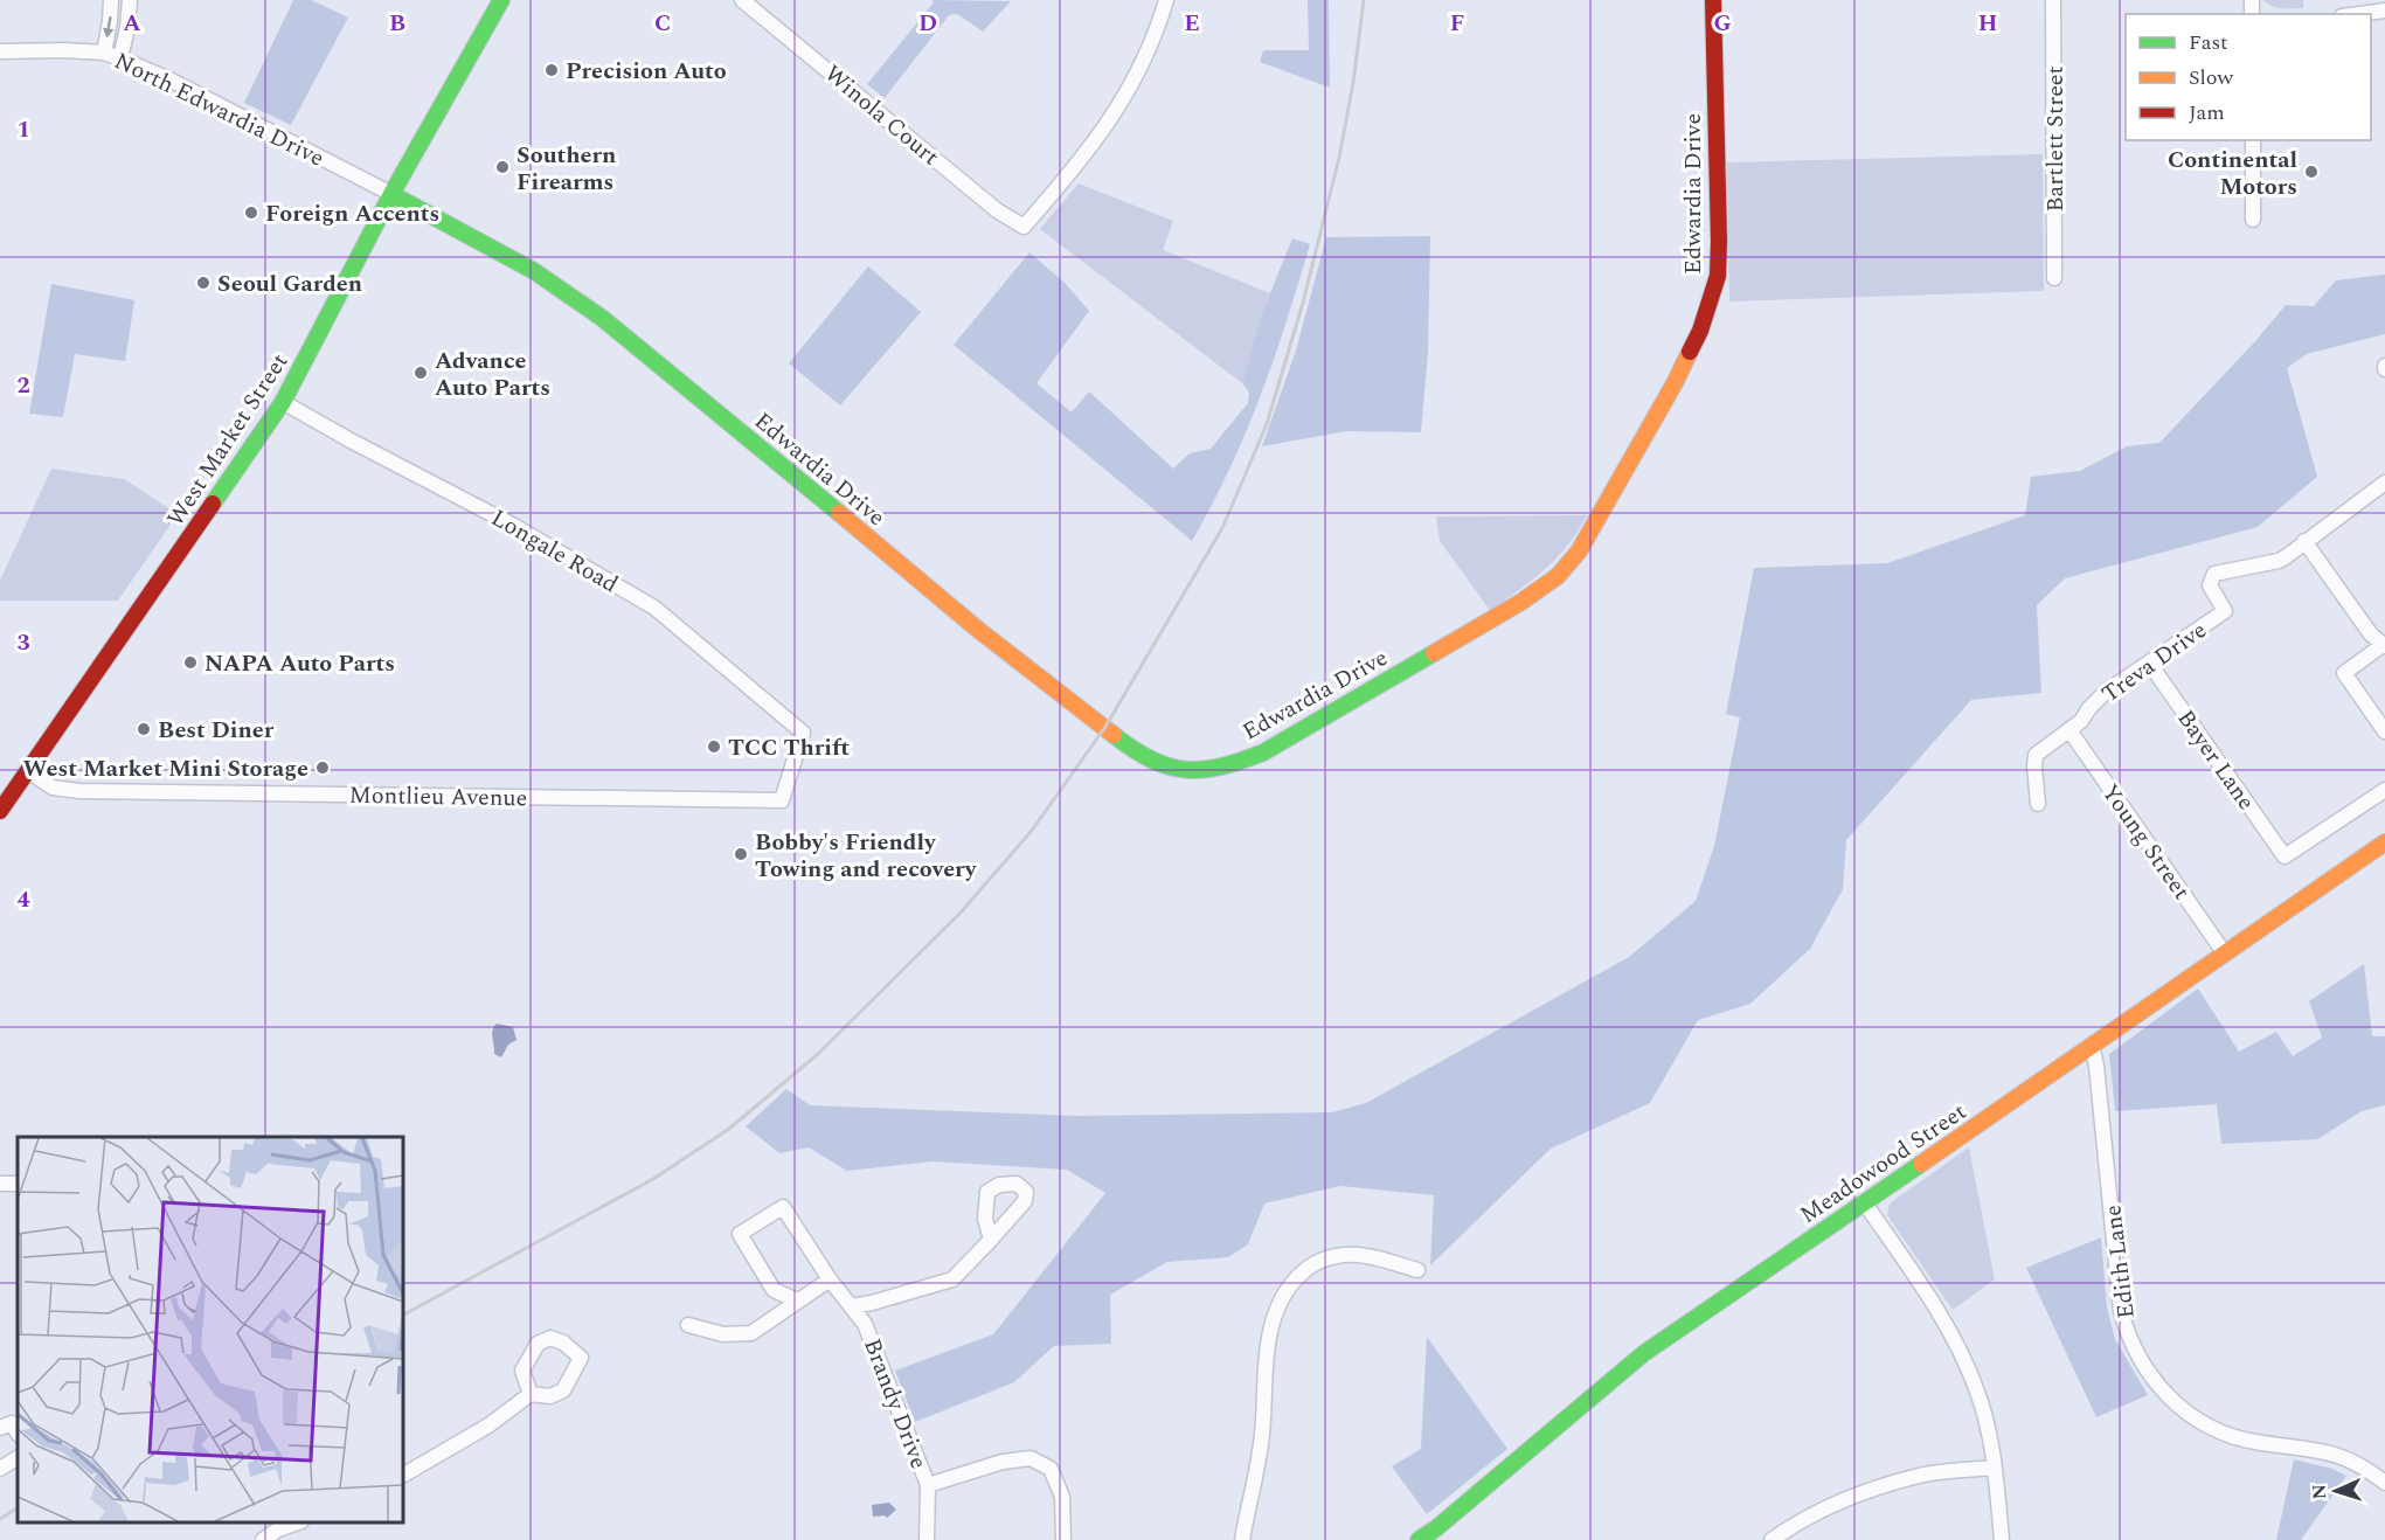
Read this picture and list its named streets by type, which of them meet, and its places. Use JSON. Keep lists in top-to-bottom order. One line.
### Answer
{"streets":{"main road":["Edwardia Drive","West Market Street","Meadowood Street"],"street":["North Edwardia Drive","Winola Court","Bartlett Street","Longale Road","Treva Drive","Bayer Lane","Montlieu Avenue","Young Street","Edith Lane","Brandy Drive"]},"crossings":[["North Edwardia Drive","Edwardia Drive"],["North Edwardia Drive","West Market Street"],["Edwardia Drive","West Market Street"],["West Market Street","Longale Road"],["West Market Street","Montlieu Avenue"],["Longale Road","Montlieu Avenue"],["Treva Drive","Bayer Lane"],["Treva Drive","Young Street"],["Young Street","Meadowood Street"],["Meadowood Street","Edith Lane"]],"places":["Precision Auto","Southern Firearms","Continental Motors","Foreign Accents","Seoul Garden","Advance Auto Parts","NAPA Auto Parts","Best Diner","TCC Thrift","West Market Mini Storage","Bobby's Friendly Towing and recovery"],"legend":["Fast","Slow","Jam"],"north":"left","grid":{"columns":["A","B","C","D","E","F","G","H"],"rows":["1","2","3","4"]}}
